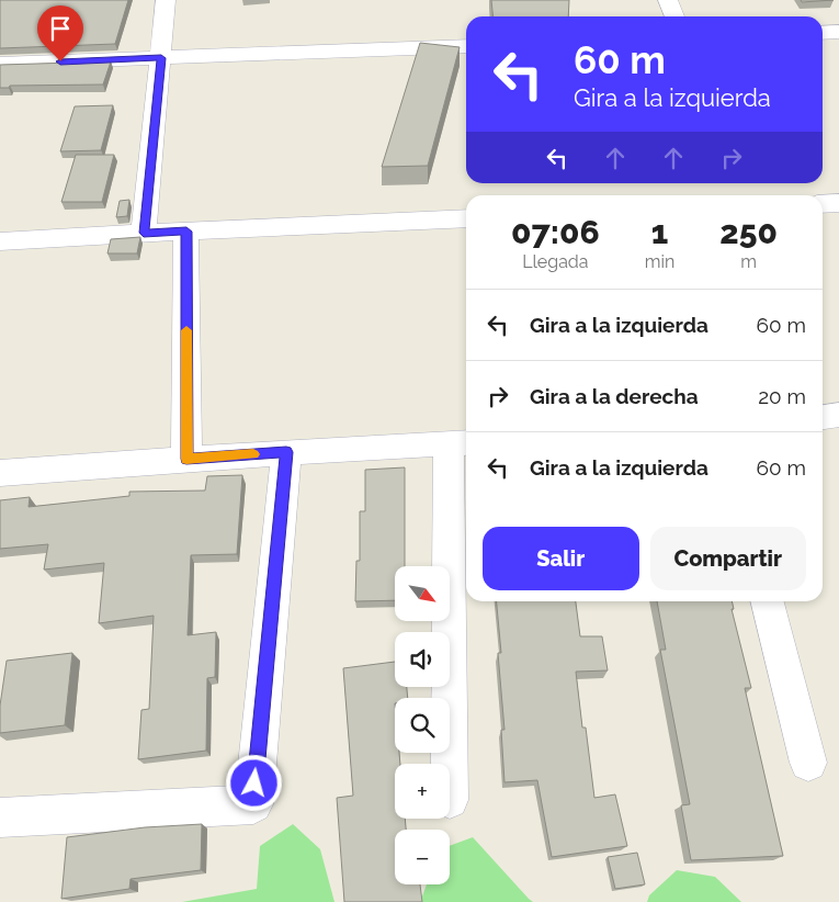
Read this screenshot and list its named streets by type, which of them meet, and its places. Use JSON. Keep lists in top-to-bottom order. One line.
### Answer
{"north":"bottom right","page":{"turn":["60 m","Gira a la izquierda"],"eta":["07:06","Llegada","1","min","250","m"],"list":[{"name":"Gira a la izquierda","value":"60 m"},{"name":"Gira a la derecha","value":"20 m"},{"name":"Gira a la izquierda","value":"60 m"}],"buttons":["Salir","Compartir"],"map_buttons":["+","−"]}}
